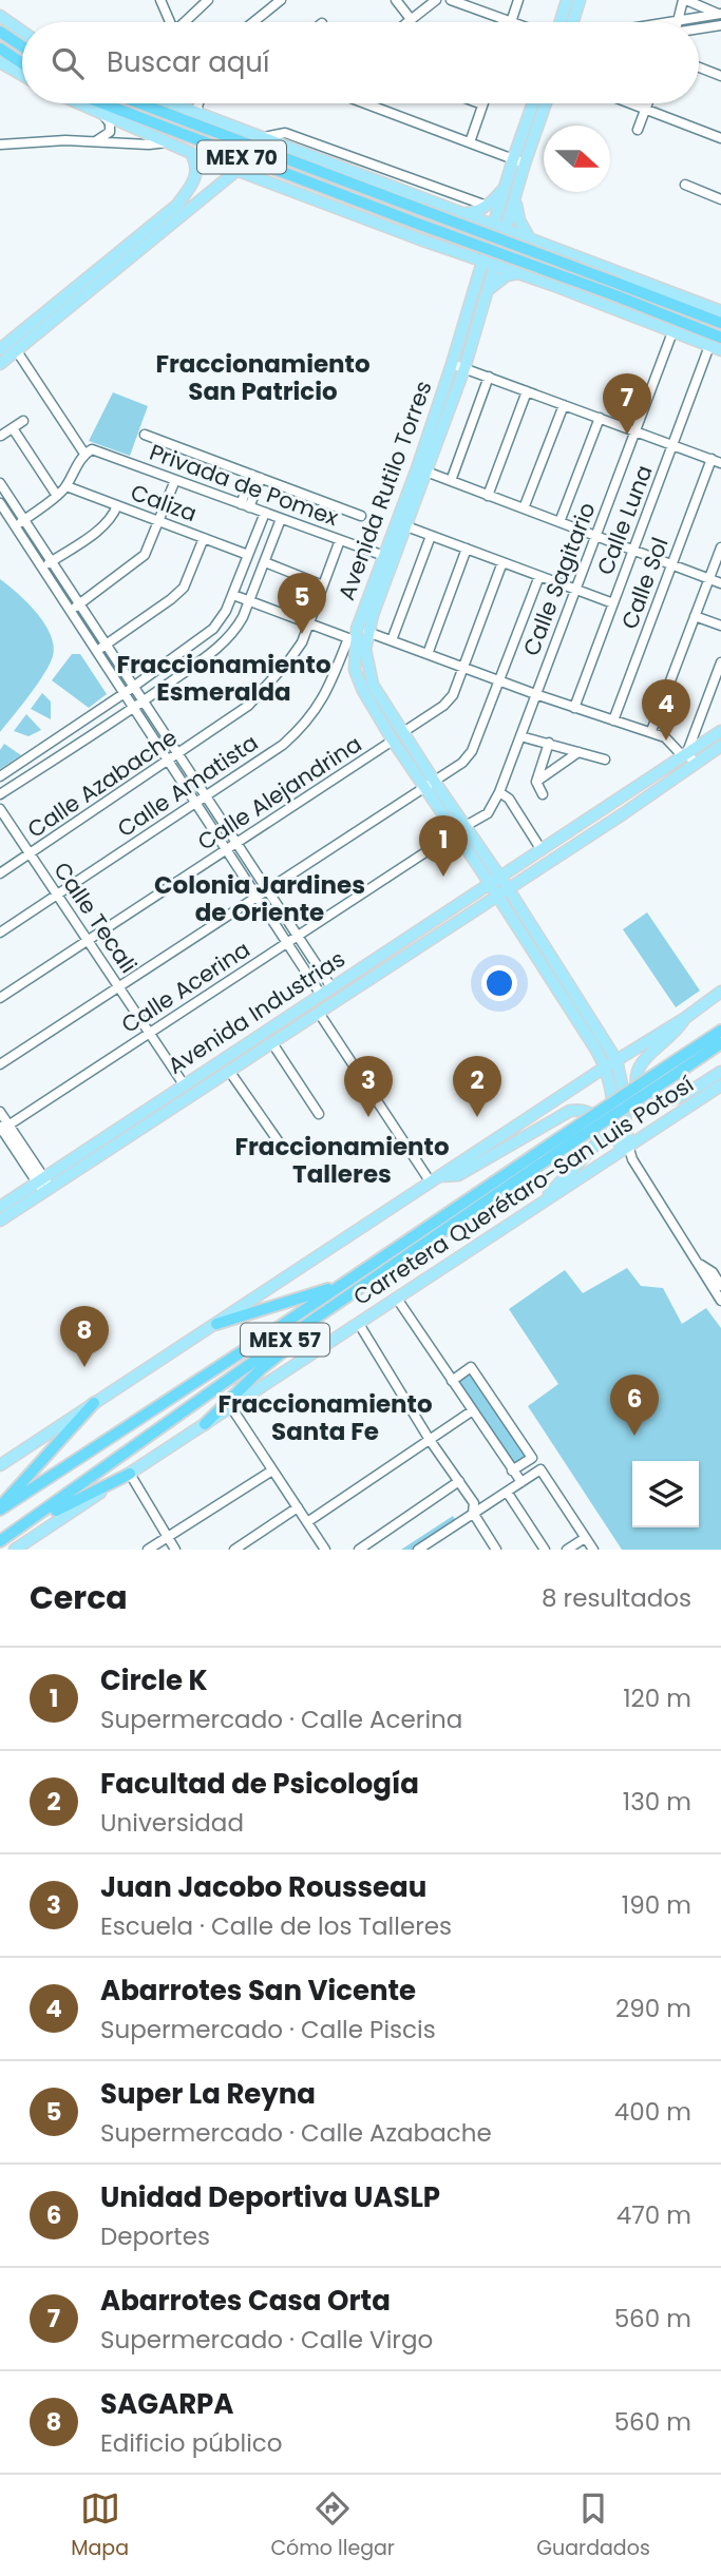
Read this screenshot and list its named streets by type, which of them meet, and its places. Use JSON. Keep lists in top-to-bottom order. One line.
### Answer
{"streets":{"highway":["MEX 70","MEX 57"],"main road":["Avenida Rutilo Torres","Avenida Industrias","Carretera Querétaro-San Luis Potosí"],"street":["Privada de Pomex","Caliza","Calle Luna","Calle Sagitario","Calle Sol","Calle Azabache","Calle Amatista","Calle Alejandrina","Calle Tecali","Calle Acerina"]},"crossings":[["Privada de Pomex","Avenida Rutilo Torres"],["Privada de Pomex","Calle Azabache"],["Avenida Rutilo Torres","Calle Sagitario"],["Avenida Rutilo Torres","Calle Amatista"],["Avenida Rutilo Torres","Calle Alejandrina"],["Avenida Rutilo Torres","Calle Acerina"],["Avenida Rutilo Torres","Avenida Industrias"],["Avenida Rutilo Torres","Carretera Querétaro-San Luis Potosí"],["Calle Sagitario","Calle Acerina"],["Calle Azabache","Calle Tecali"],["Calle Amatista","Calle Tecali"],["Calle Alejandrina","Calle Tecali"],["Calle Tecali","Calle Acerina"],["Calle Tecali","Avenida Industrias"]],"districts":["Fraccionamiento San Patricio","Fraccionamiento Esmeralda","Colonia Jardines de Oriente","Fraccionamiento Talleres","Fraccionamiento Santa Fe"],"north":"right","page":{"search":"Buscar aquí","pins":["7","5","4","1","2","3","8","6"],"heading":["Cerca","8 resultados"],"list":[{"mark":"1","name":"Circle K","note":"Supermercado · Calle Acerina","value":"120 m"},{"mark":"2","name":"Facultad de Psicología","note":"Universidad","value":"130 m"},{"mark":"3","name":"Juan Jacobo Rousseau","note":"Escuela · Calle de los Talleres","value":"190 m"},{"mark":"4","name":"Abarrotes San Vicente","note":"Supermercado · Calle Piscis","value":"290 m"},{"mark":"5","name":"Super La Reyna","note":"Supermercado · Calle Azabache","value":"400 m"},{"mark":"6","name":"Unidad Deportiva UASLP","note":"Deportes","value":"470 m"},{"mark":"7","name":"Abarrotes Casa Orta","note":"Supermercado · Calle Virgo","value":"560 m"},{"mark":"8","name":"SAGARPA","note":"Edificio público","value":"560 m"}],"nav":["Mapa","Cómo llegar","Guardados"]}}
